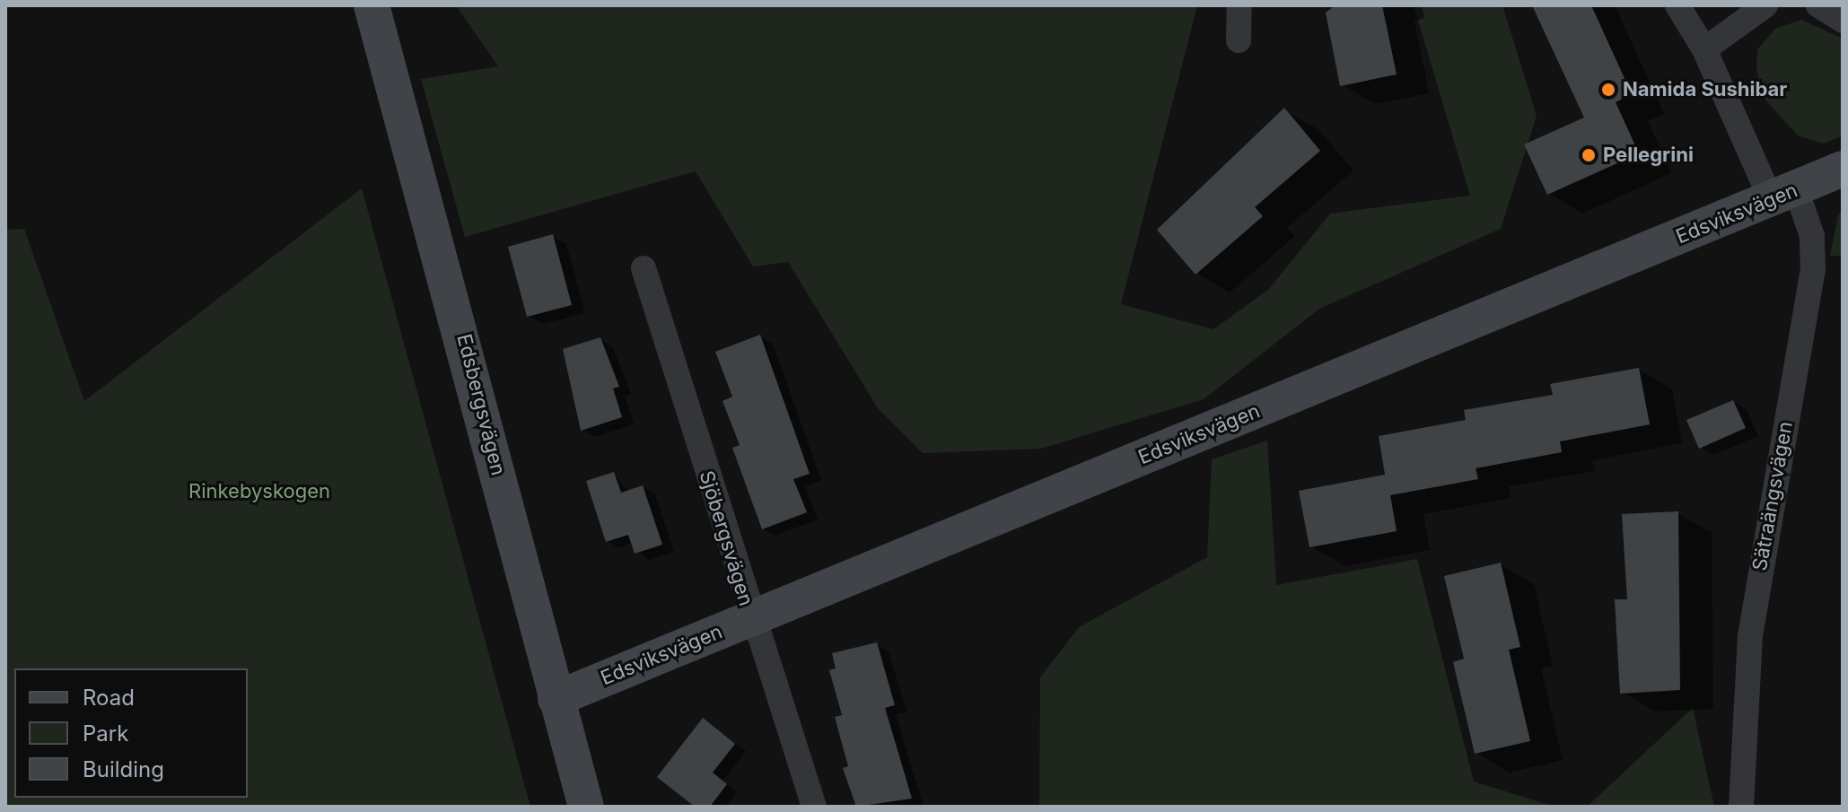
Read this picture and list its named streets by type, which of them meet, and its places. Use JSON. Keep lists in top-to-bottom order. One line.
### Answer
{"streets":{"street":["Edsviksvägen","Edsbergsvägen","Sätraängsvägen","Sjöbergsvägen"]},"crossings":[["Edsviksvägen","Edsbergsvägen"],["Edsviksvägen","Sätraängsvägen"],["Edsviksvägen","Sjöbergsvägen"]],"parks":["Rinkebyskogen"],"places":["Namida Sushibar","Pellegrini"],"legend":["Road","Park","Building"]}
